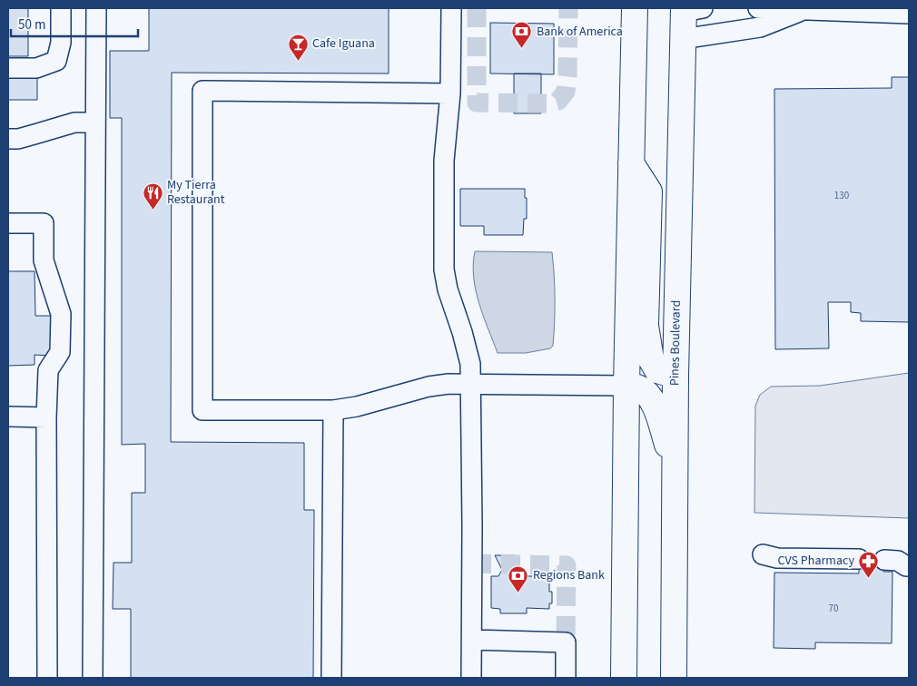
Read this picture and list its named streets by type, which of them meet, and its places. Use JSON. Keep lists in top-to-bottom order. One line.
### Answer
{"streets":{"highway":["Pines Boulevard"]},"places":{"bank":["Bank of America","Regions Bank"],"bar":["Cafe Iguana"],"restaurant":["My Tierra Restaurant"],"pharmacy":["CVS Pharmacy"]},"house_numbers":["130","70"],"scale_bar":"50 m"}
